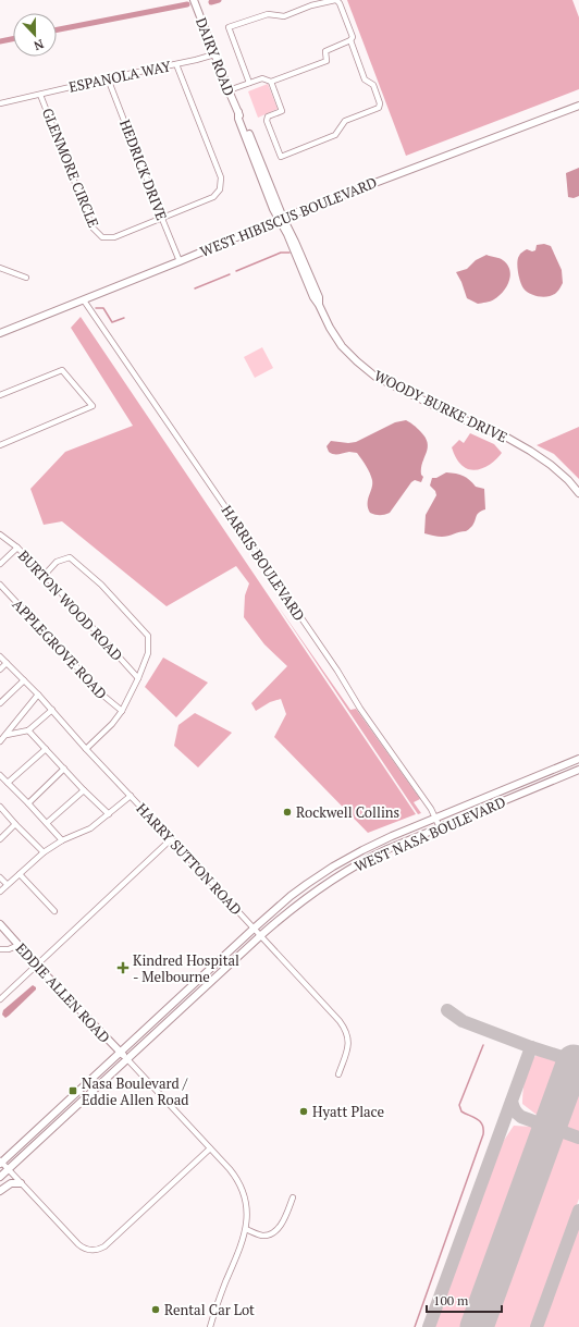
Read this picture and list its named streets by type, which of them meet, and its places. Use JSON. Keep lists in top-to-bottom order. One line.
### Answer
{"streets":{"main road":["DAIRY ROAD","WEST HIBISCUS BOULEVARD","WOODY BURKE DRIVE","WEST NASA BOULEVARD","EDDIE ALLEN ROAD"],"street":["ESPANOLA WAY","GLENMORE CIRCLE","HEDRICK DRIVE","HARRIS BOULEVARD","BURTON WOOD ROAD","APPLEGROVE ROAD","HARRY SUTTON ROAD"]},"crossings":[["DAIRY ROAD","ESPANOLA WAY"],["DAIRY ROAD","WEST HIBISCUS BOULEVARD"],["DAIRY ROAD","WOODY BURKE DRIVE"],["ESPANOLA WAY","GLENMORE CIRCLE"],["ESPANOLA WAY","HEDRICK DRIVE"],["GLENMORE CIRCLE","HEDRICK DRIVE"],["HEDRICK DRIVE","WEST HIBISCUS BOULEVARD"],["WEST HIBISCUS BOULEVARD","WOODY BURKE DRIVE"],["WEST HIBISCUS BOULEVARD","HARRIS BOULEVARD"],["HARRIS BOULEVARD","WEST NASA BOULEVARD"],["WEST NASA BOULEVARD","HARRY SUTTON ROAD"],["WEST NASA BOULEVARD","EDDIE ALLEN ROAD"]],"places":{"other":["Rockwell Collins","Hyatt Place","Rental Car Lot"],"health":["Kindred Hospital - Melbourne"],"transit":["Nasa Boulevard / Eddie Allen Road"]},"scale_bar":"100 m","north":"bottom"}
